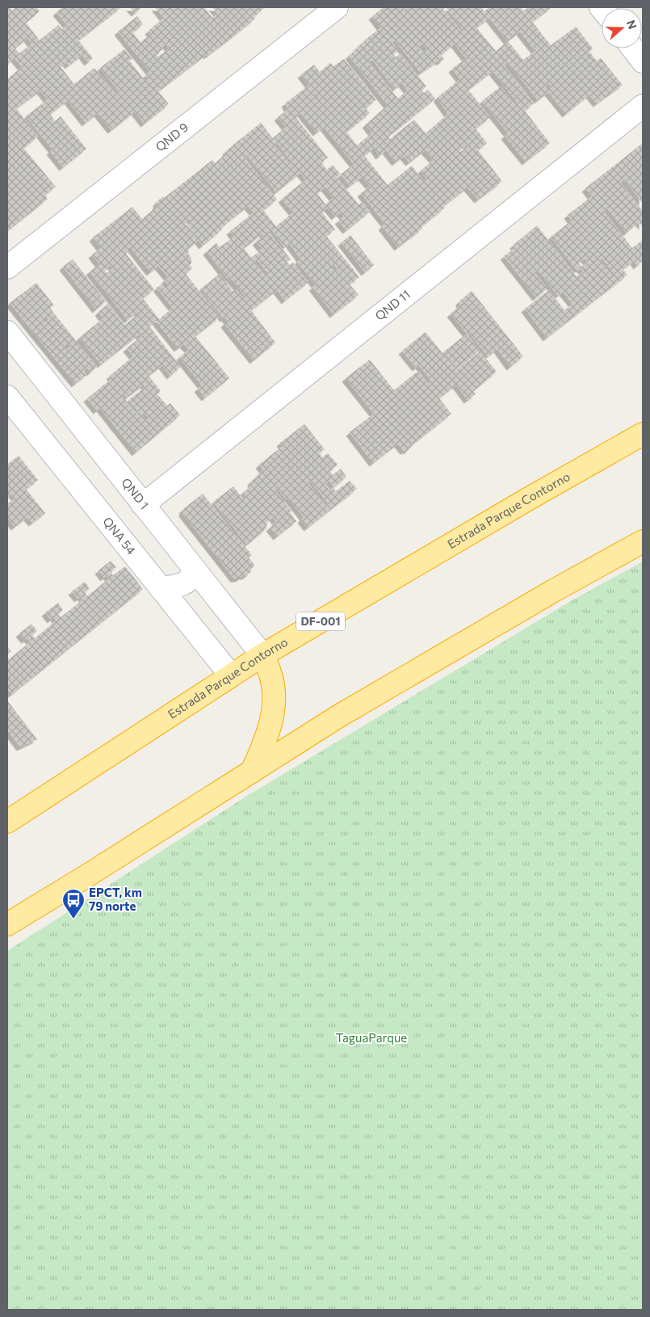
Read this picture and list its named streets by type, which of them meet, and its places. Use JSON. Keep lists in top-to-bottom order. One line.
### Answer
{"streets":{"highway":["Estrada Parque Contorno","DF-001"],"street":["QND 9","QND 11","QND 1","QNA 54"]},"crossings":[["QND 11","QND 1"],["QND 1","Estrada Parque Contorno"],["Estrada Parque Contorno","QNA 54"]],"parks":["TaguaParque"],"places":{"bus stop":["EPCT, km 79 norte"]},"north":"right"}
